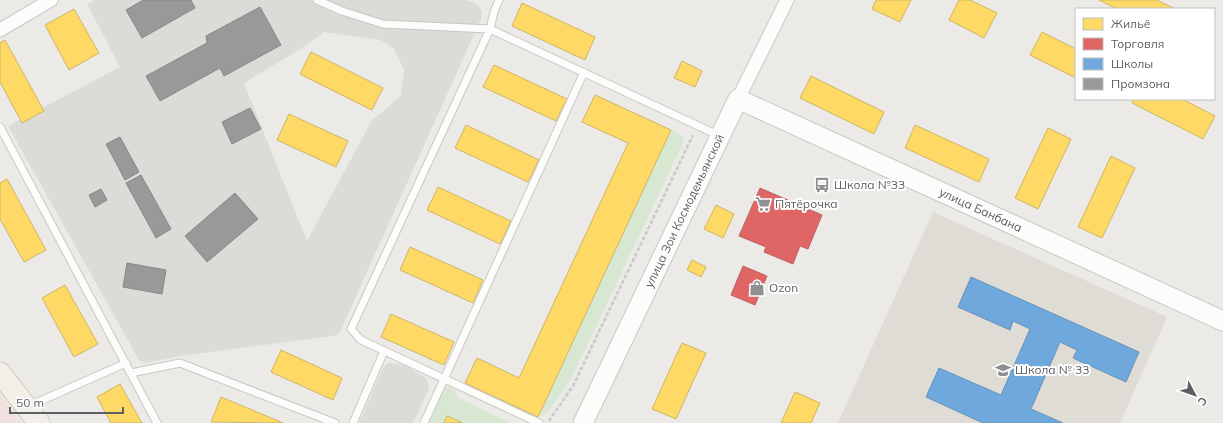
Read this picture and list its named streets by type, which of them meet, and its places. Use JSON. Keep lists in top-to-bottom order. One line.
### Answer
{"streets":{"street":["улица Банбана","улица Зои Космодемьянской"]},"crossings":[["улица Банбана","улица Зои Космодемьянской"]],"places":{"bus stop":["Школа №33"],"supermarket":["Пятёрочка"],"shop":["Ozon"],"school or university":["Школа № 33"]},"legend":["Жильё","Торговля","Школы","Промзона"],"scale_bar":"50 m","north":"bottom right"}
